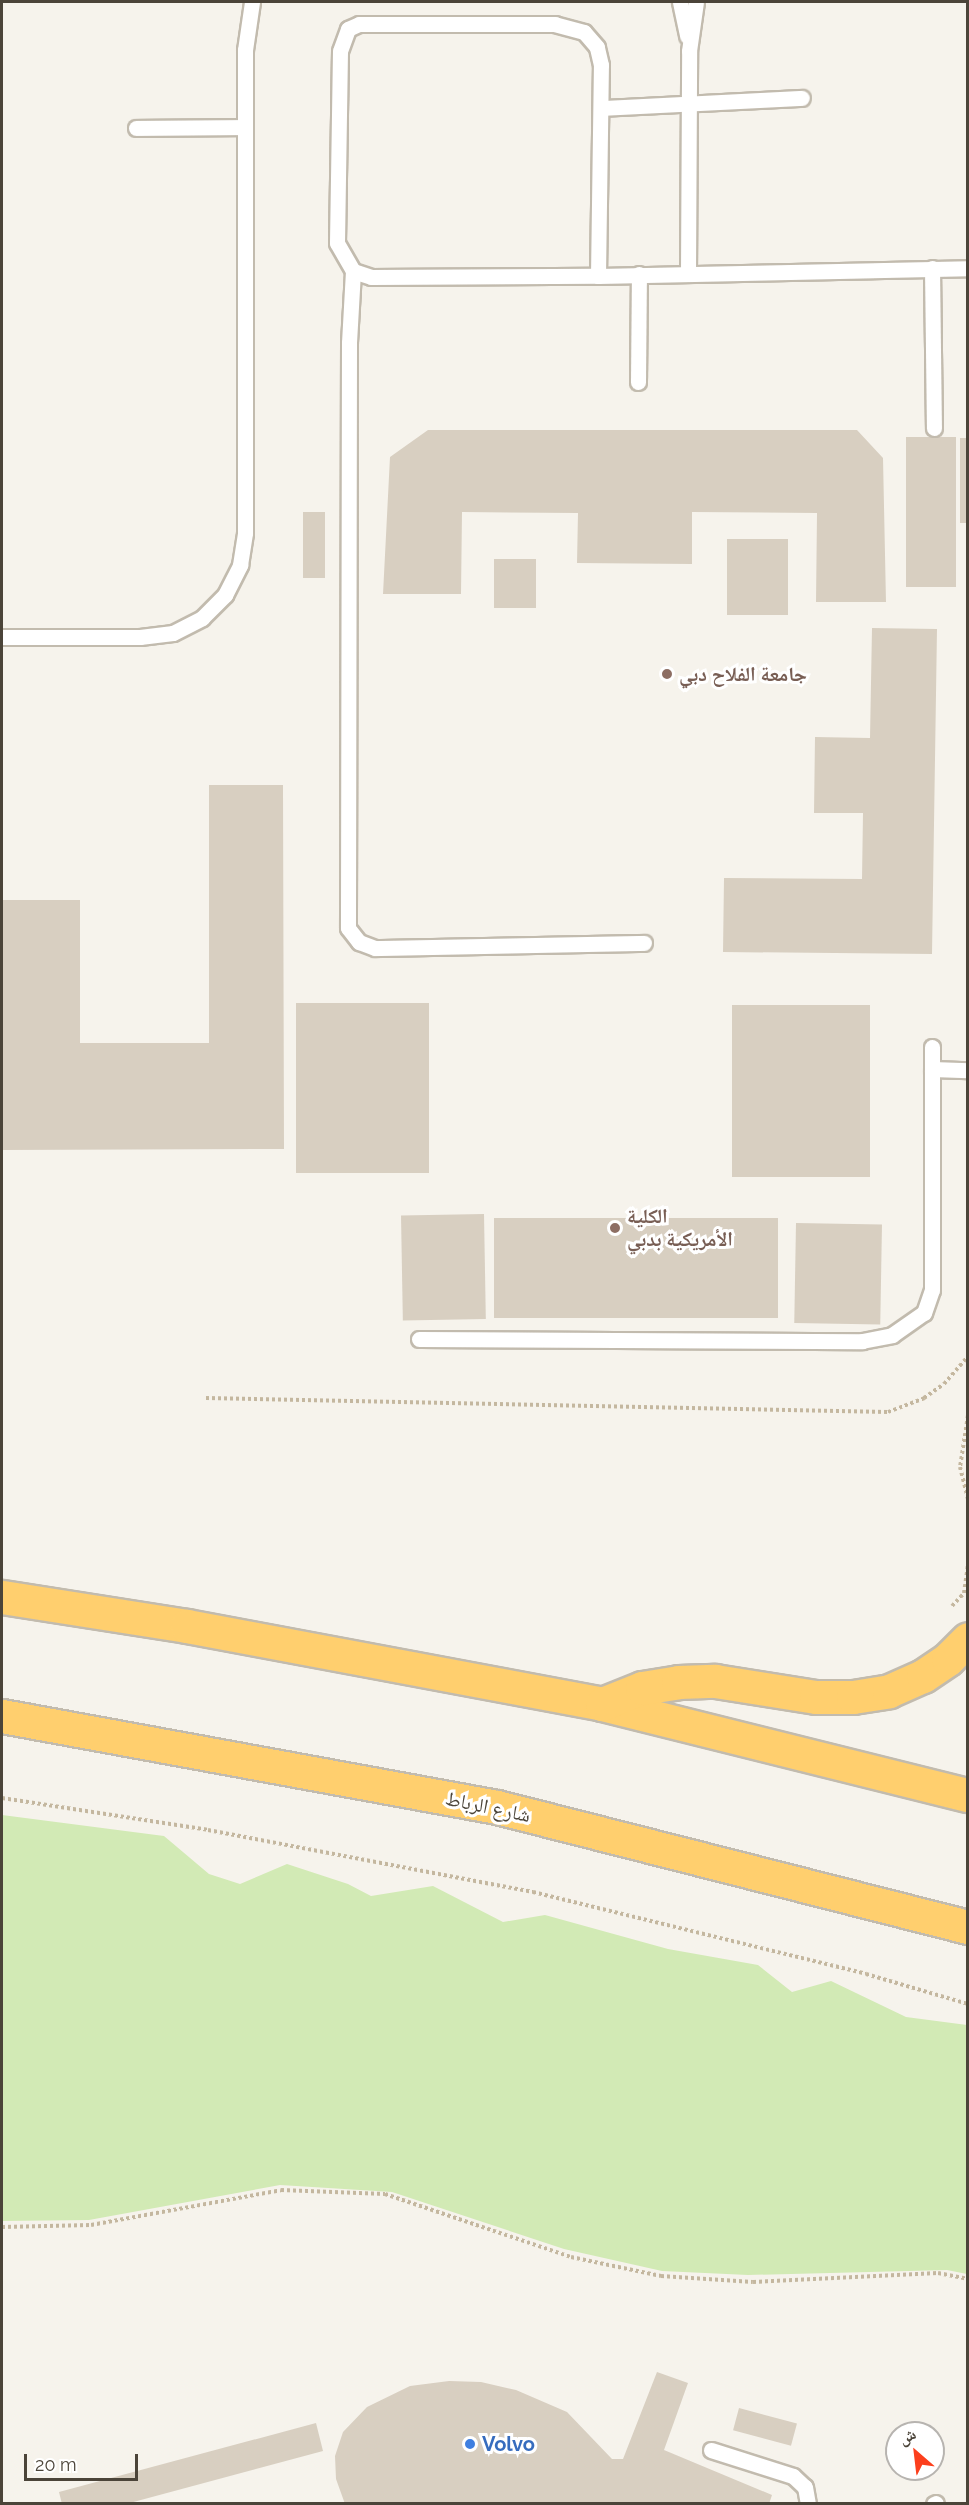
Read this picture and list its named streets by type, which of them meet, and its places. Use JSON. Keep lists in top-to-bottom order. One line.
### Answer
{"streets":{"highway":["شارع الرباط"]},"places":["جامعة الفلاح دبي","الكلية الأمريكية بدبي","Volvo"],"scale_bar":"20 m","north":"top left"}
